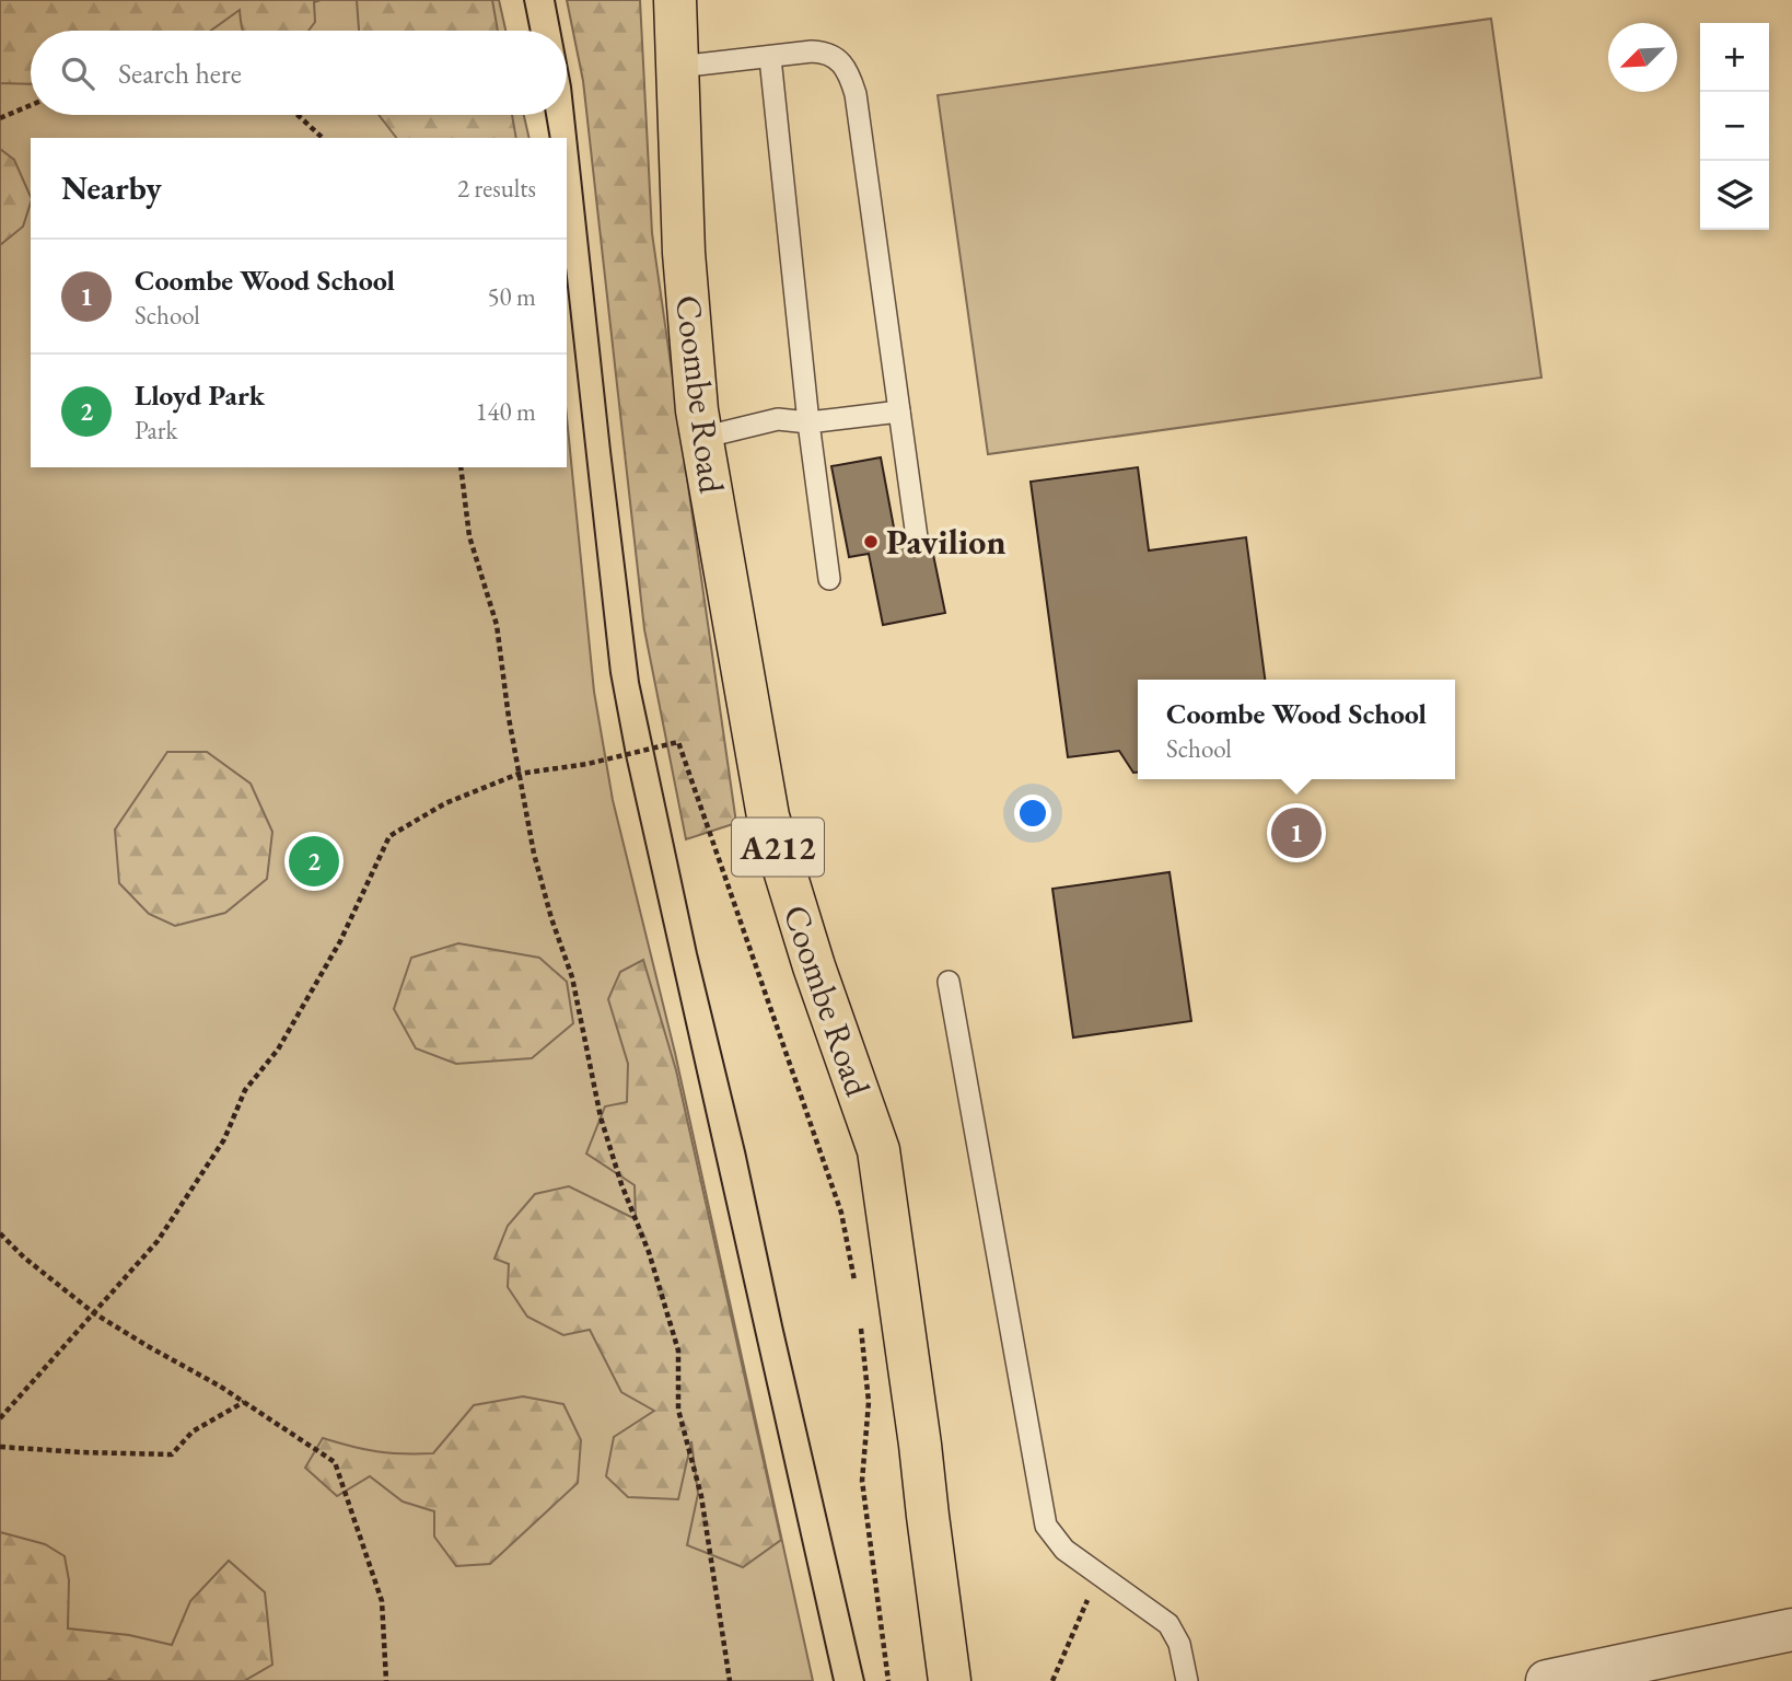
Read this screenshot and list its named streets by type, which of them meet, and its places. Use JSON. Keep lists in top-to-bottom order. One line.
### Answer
{"streets":{"main road":["Coombe Road","A212"]},"places":["Pavilion"],"north":"bottom left","page":{"map_buttons":["+","−"],"search":"Search here","heading":["Nearby","2 results"],"list":[{"mark":"1","name":"Coombe Wood School","note":"School","value":"50 m"},{"mark":"2","name":"Lloyd Park","note":"Park","value":"140 m"}],"popup":["Coombe Wood School","School"],"pins":["1","2"]}}
